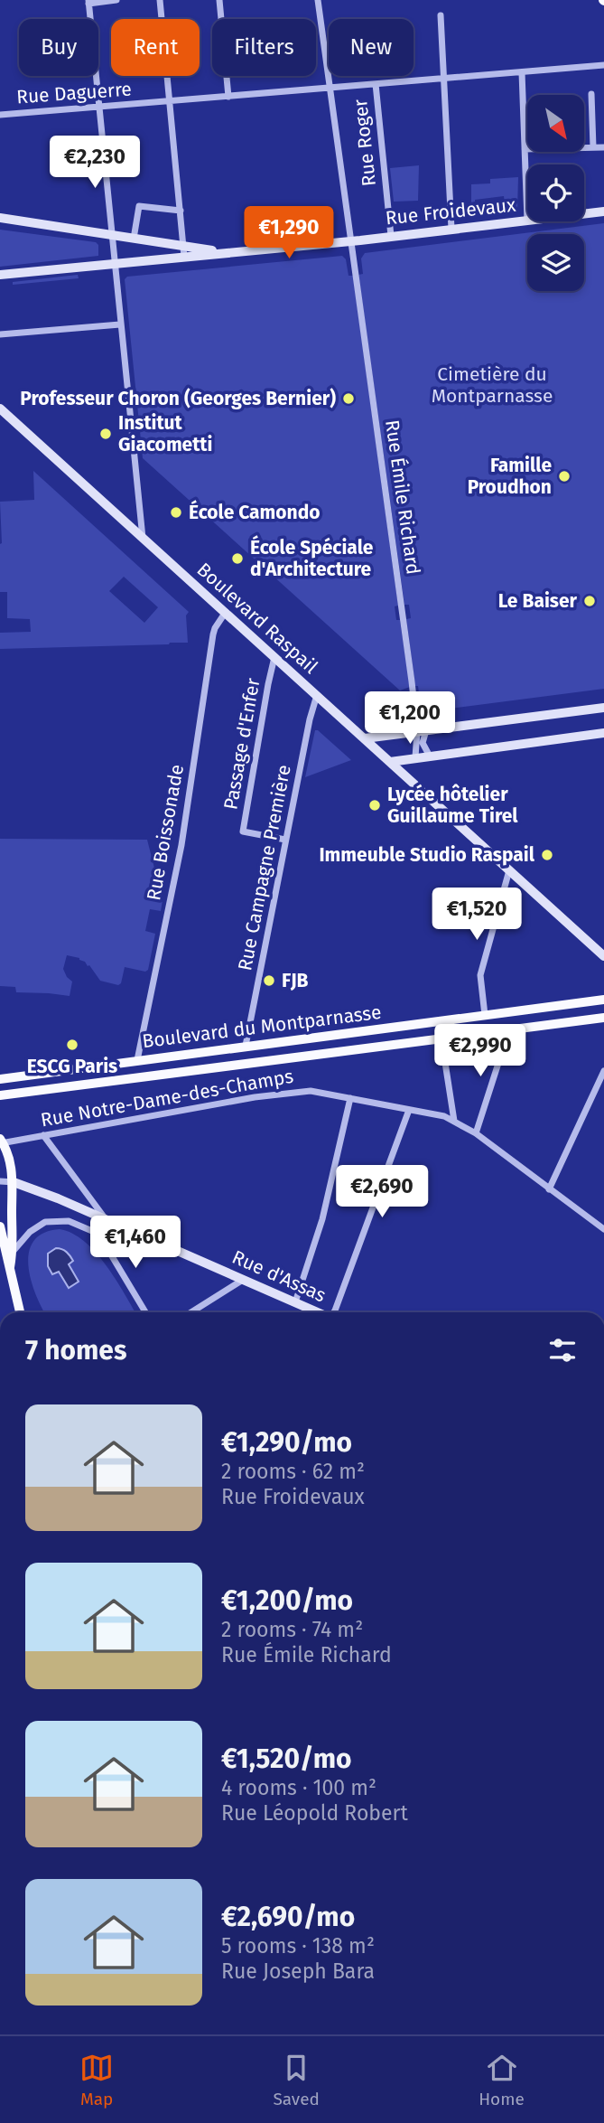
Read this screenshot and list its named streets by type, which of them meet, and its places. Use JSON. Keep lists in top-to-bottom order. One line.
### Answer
{"streets":{"main road":["Rue Froidevaux","Boulevard Raspail","Boulevard du Montparnasse","Rue d'Assas"],"street":["Rue Daguerre","Rue Roger","Rue Émile Richard","Passage d'Enfer","Rue Boissonade","Rue Campagne Première","Rue Notre-Dame-des-Champs"]},"crossings":[["Rue Daguerre","Rue Roger"],["Rue Daguerre","Rue Émile Richard"],["Rue Roger","Rue Froidevaux"],["Rue Froidevaux","Rue Émile Richard"],["Boulevard Raspail","Passage d'Enfer"],["Boulevard Raspail","Rue Boissonade"],["Boulevard Raspail","Rue Campagne Première"],["Passage d'Enfer","Rue Campagne Première"],["Rue Boissonade","Boulevard du Montparnasse"],["Rue Campagne Première","Boulevard du Montparnasse"]],"parks":["Cimetière du Montparnasse"],"places":["Professeur Choron (Georges Bernier)","Institut Giacometti","Famille Proudhon","École Camondo","École Spéciale d'Architecture","Le Baiser","Lycée hôtelier Guillaume Tirel","Immeuble Studio Raspail","FJB","ESCG Paris"],"north":"bottom right","page":{"chip":["Buy","Rent","Filters","New"],"price":["€2,230","€1,290","€1,200","€1,520","€2,990","€2,690","€1,460"],"heading":"7 homes","list":[{"name":"€1,290/mo","note":"2 rooms · 62 m² · Rue Froidevaux"},{"name":"€1,200/mo","note":"2 rooms · 74 m² · Rue Émile Richard"},{"name":"€1,520/mo","note":"4 rooms · 100 m² · Rue Léopold Robert"},{"name":"€2,690/mo","note":"5 rooms · 138 m² · Rue Joseph Bara"}],"tabs":["Map","Saved","Home"]}}
